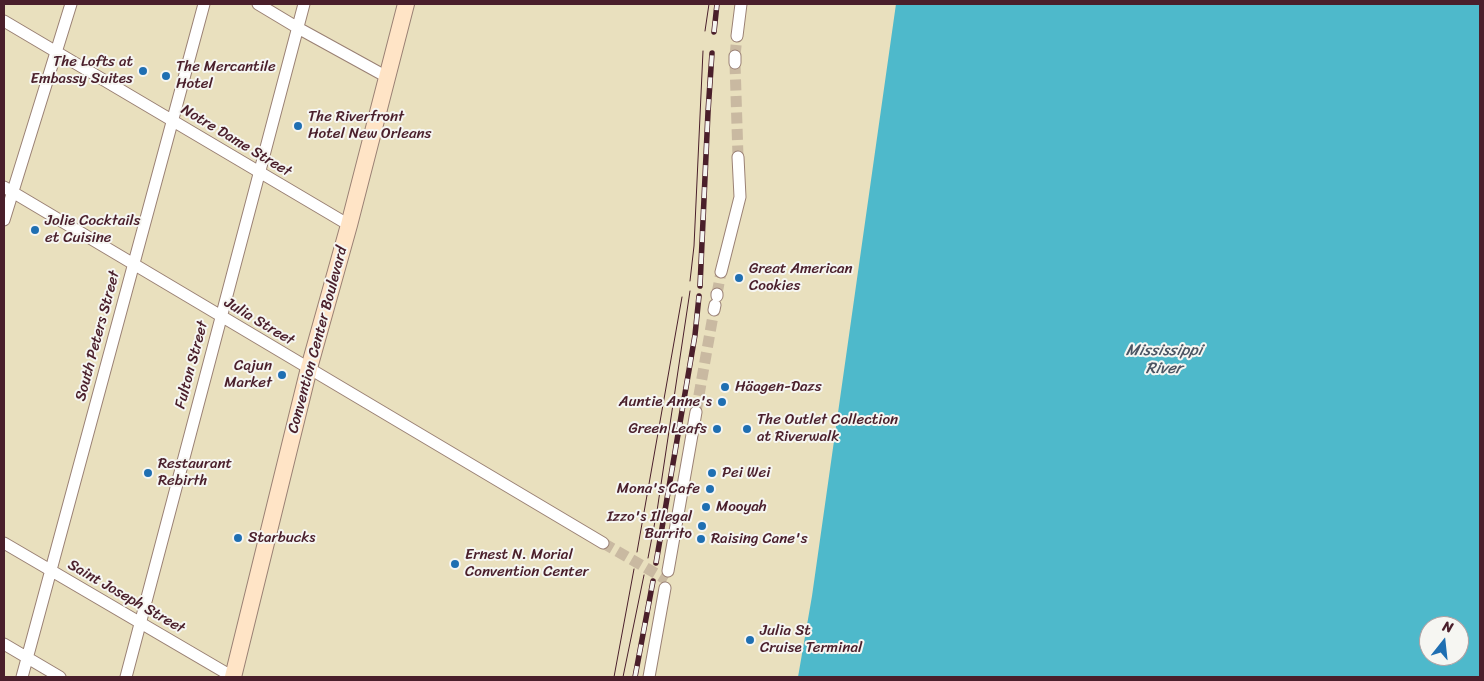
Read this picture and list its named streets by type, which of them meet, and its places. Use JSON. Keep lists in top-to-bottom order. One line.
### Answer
{"streets":{"street":["Notre Dame Street","Julia Street","South Peters Street","Convention Center Boulevard","Fulton Street","Saint Joseph Street"]},"crossings":[["Notre Dame Street","South Peters Street"],["Notre Dame Street","Convention Center Boulevard"],["Notre Dame Street","Fulton Street"],["Julia Street","South Peters Street"],["Julia Street","Convention Center Boulevard"],["Julia Street","Fulton Street"],["South Peters Street","Saint Joseph Street"],["Convention Center Boulevard","Saint Joseph Street"],["Fulton Street","Saint Joseph Street"]],"water":["Mississippi River"],"places":["The Lofts at Embassy Suites","The Mercantile Hotel","The Riverfront Hotel New Orleans","Jolie Cocktails et Cuisine","Great American Cookies","Cajun Market","Häagen-Dazs","Auntie Anne's","Green Leafs","The Outlet Collection at Riverwalk","Restaurant Rebirth","Pei Wei","Mona's Cafe","Mooyah","Izzo's Illegal Burrito","Starbucks","Raising Cane's","Ernest N. Morial Convention Center","Julia St Cruise Terminal"],"north":"top"}
